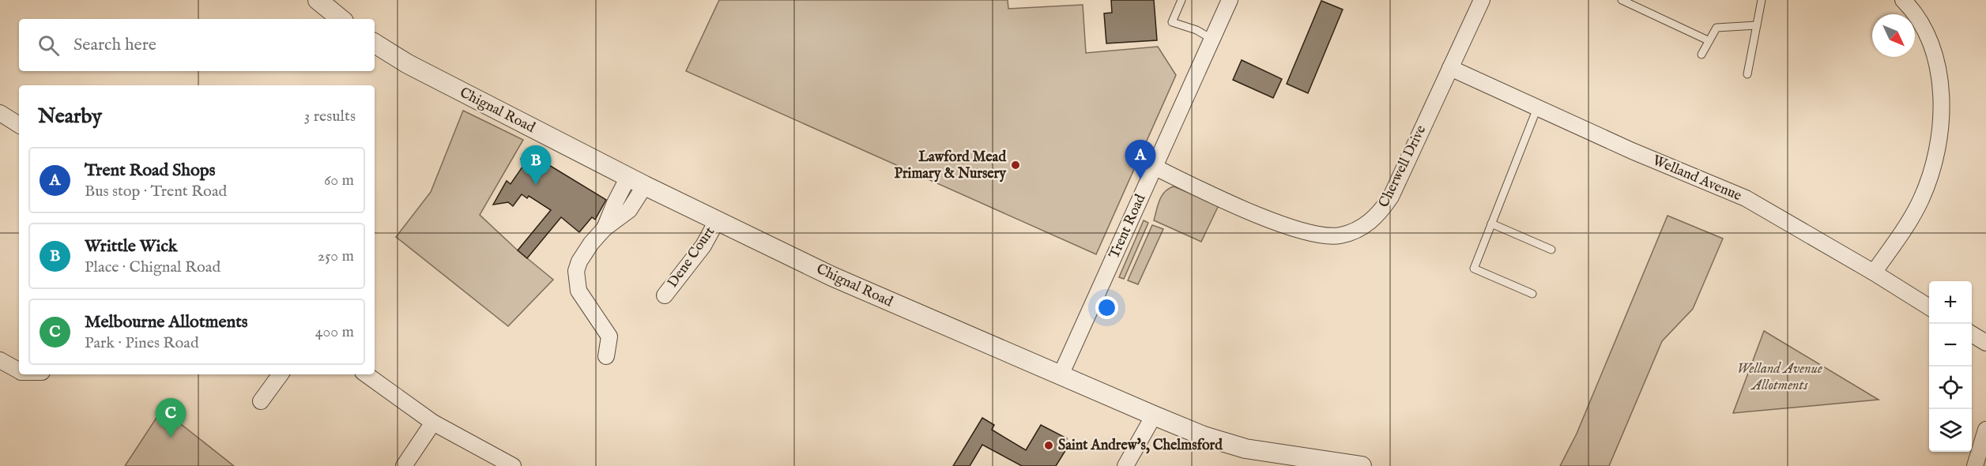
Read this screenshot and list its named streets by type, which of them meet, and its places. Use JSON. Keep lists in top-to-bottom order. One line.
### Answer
{"streets":{"street":["Chignal Road","Cherwell Drive","Welland Avenue","Trent Road","Dene Court"]},"crossings":[["Chignal Road","Trent Road"],["Chignal Road","Dene Court"],["Cherwell Drive","Welland Avenue"],["Cherwell Drive","Trent Road"]],"parks":["Welland Avenue Allotments"],"places":["Lawford Mead Primary & Nursery","Saint Andrew's, Chelmsford"],"north":"bottom right","page":{"search":"Search here","heading":["Nearby","3 results"],"pins":["A","B","C"],"list":[{"mark":"A","name":"Trent Road Shops","note":"Bus stop · Trent Road","value":"60 m"},{"mark":"B","name":"Writtle Wick","note":"Place · Chignal Road","value":"250 m"},{"mark":"C","name":"Melbourne Allotments","note":"Park · Pines Road","value":"400 m"}],"map_buttons":["+","−"]}}
